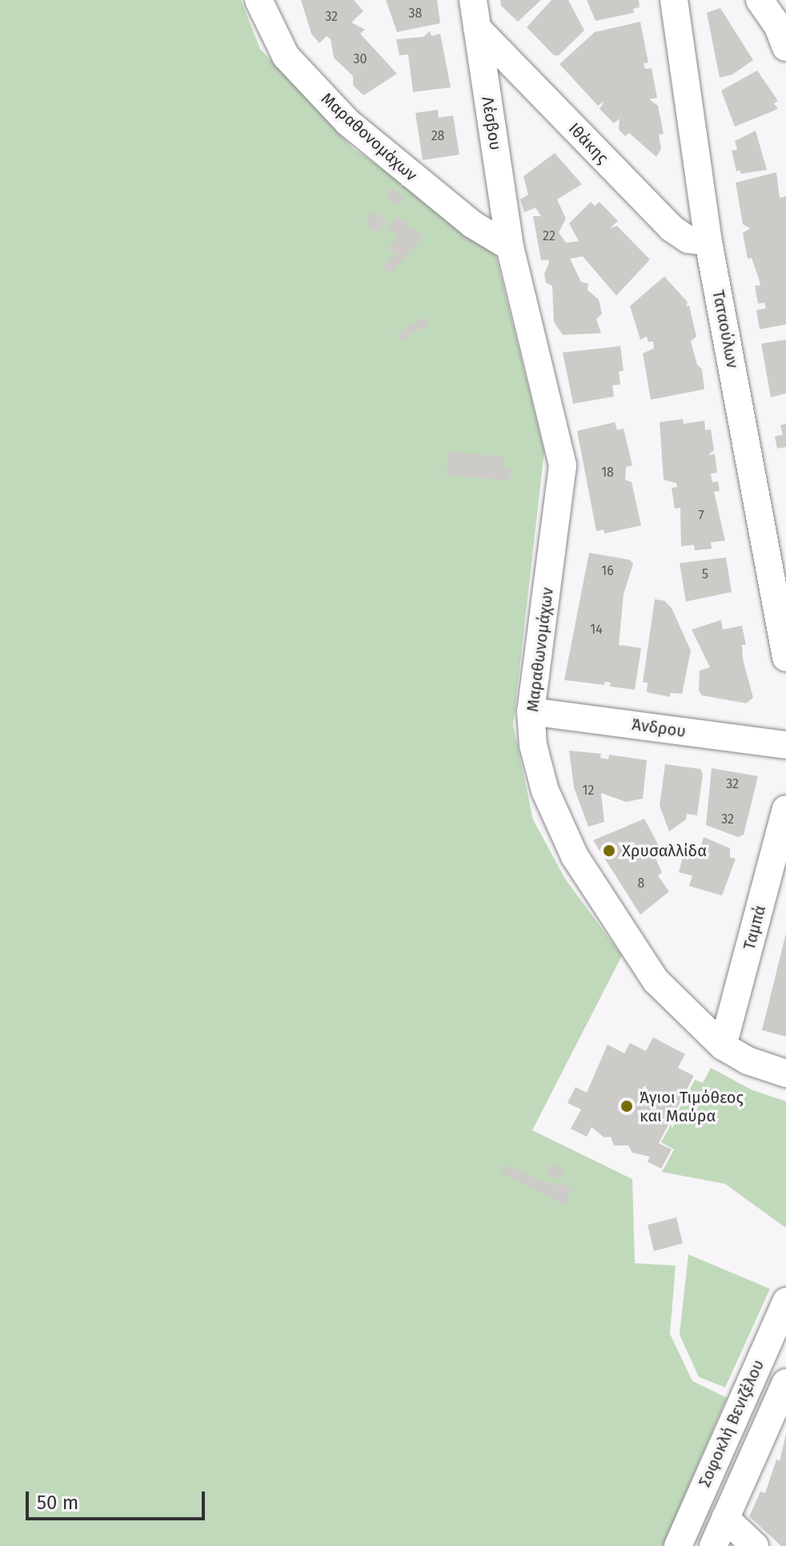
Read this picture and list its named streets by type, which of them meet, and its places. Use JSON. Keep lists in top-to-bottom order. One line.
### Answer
{"streets":{"street":["Λέσβου","Μαραθονομάχων","Ιθάκης","Ταταούλων","Μαραθωνομάχων","Άνδρου","Ταμπά","Σοφοκλή Βενιζέλου"]},"crossings":[["Λέσβου","Μαραθονομάχων"],["Λέσβου","Ιθάκης"],["Λέσβου","Μαραθωνομάχων"],["Μαραθονομάχων","Μαραθωνομάχων"],["Ιθάκης","Ταταούλων"],["Μαραθωνομάχων","Άνδρου"],["Μαραθωνομάχων","Ταμπά"]],"places":["Χρυσαλλίδα","Άγιοι Τιμόθεος και Μαύρα"],"house_numbers":["38","32","30","28","22","18","7","16","5","14","32","12","32","8"],"scale_bar":"50 m"}
